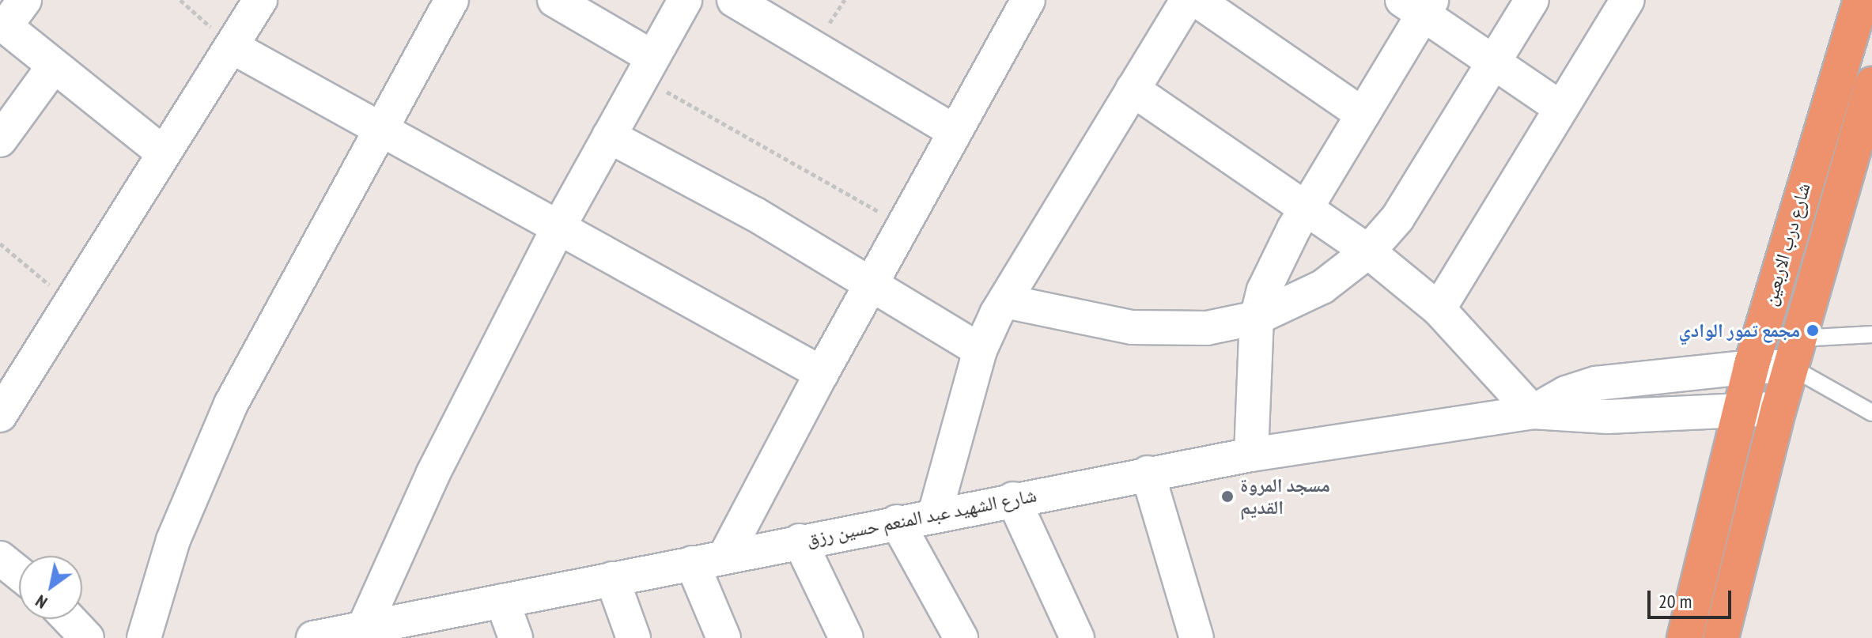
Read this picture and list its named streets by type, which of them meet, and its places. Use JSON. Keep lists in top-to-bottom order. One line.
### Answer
{"streets":{"highway":["شارع درب الاربعين"],"street":["شارع الشهيد عبد المنعم حسين رزق"]},"crossings":[["شارع درب الاربعين","شارع الشهيد عبد المنعم حسين رزق"]],"places":["مجمع تمور الوادي","مسجد المروة القديم"],"scale_bar":"20 m","north":"bottom left"}
